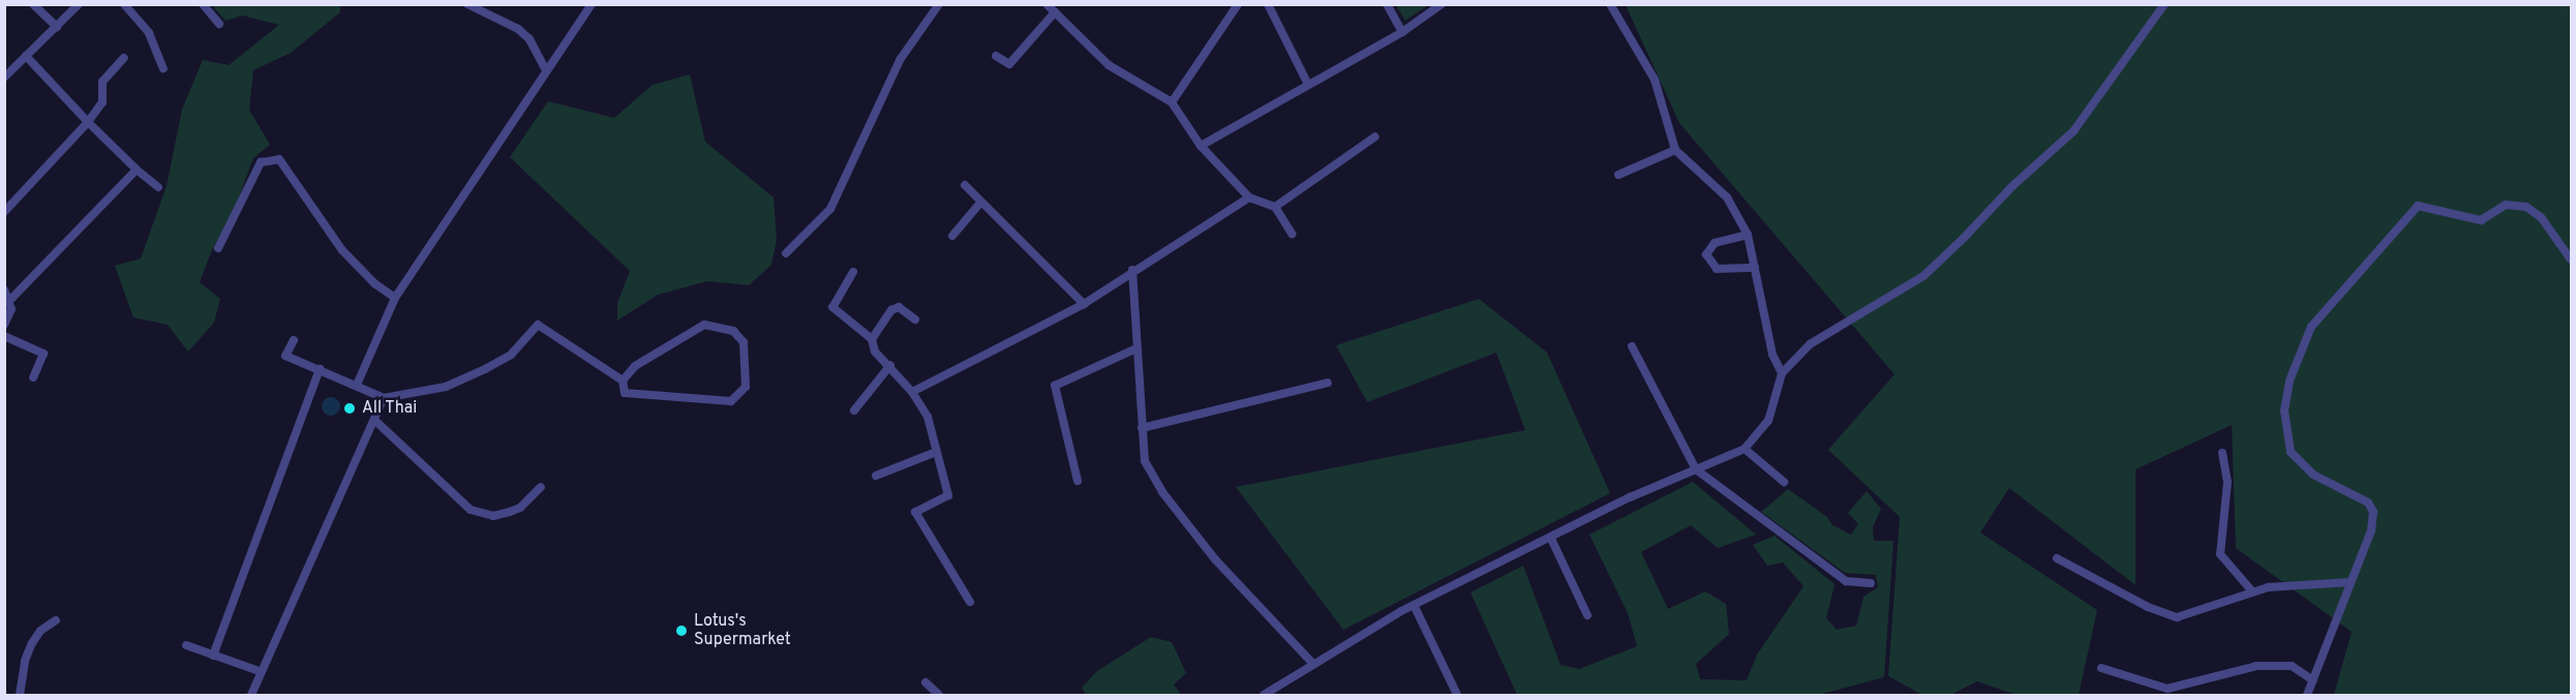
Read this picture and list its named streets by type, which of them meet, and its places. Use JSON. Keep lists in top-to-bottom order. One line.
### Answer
{"places":["All Thai","Lotus's Supermarket"]}
